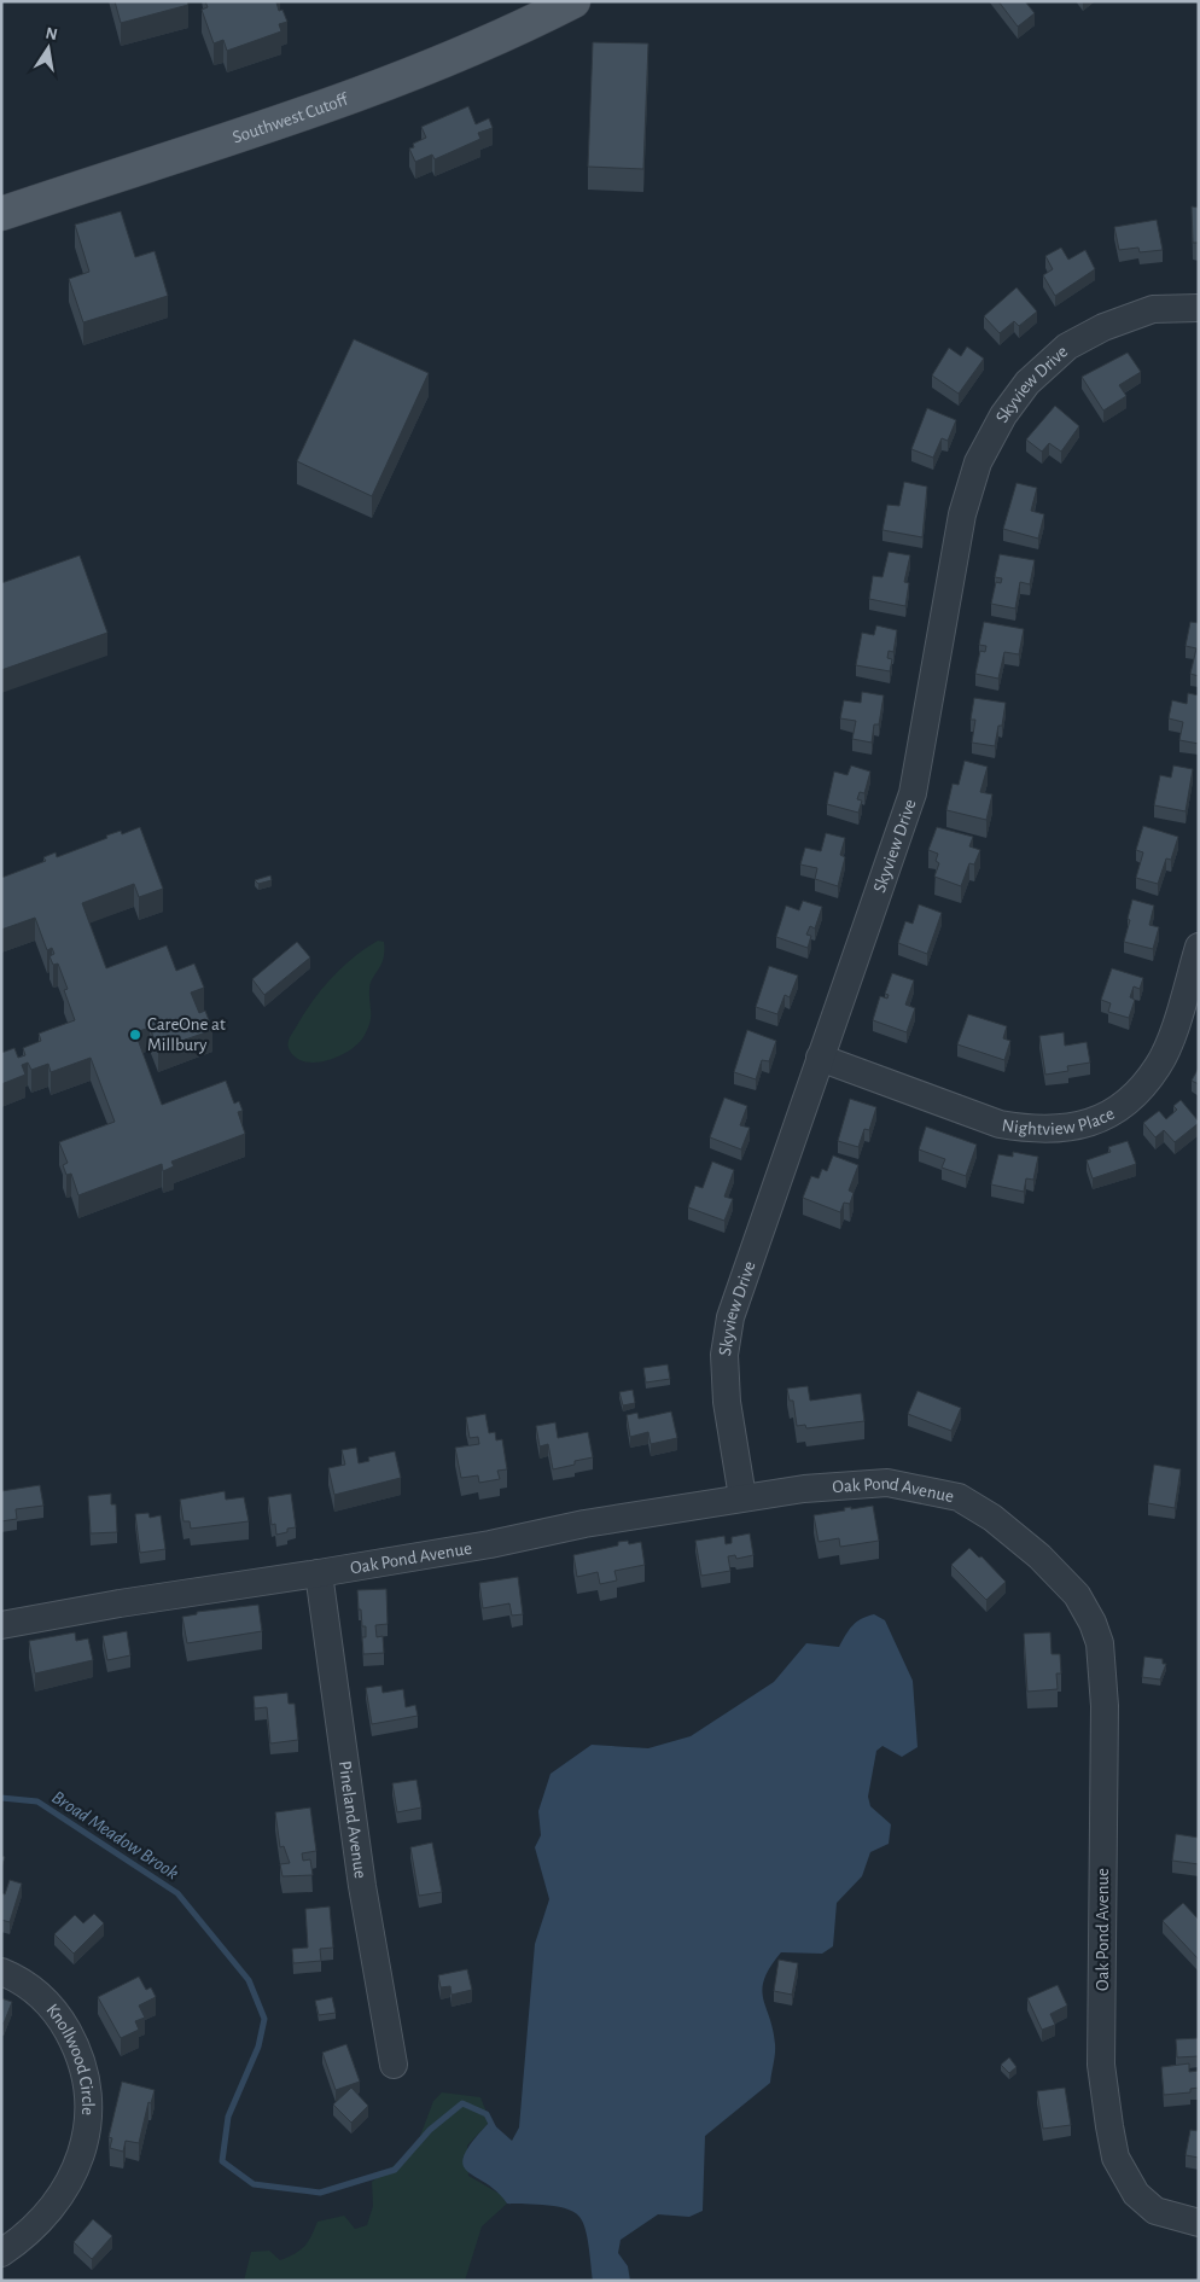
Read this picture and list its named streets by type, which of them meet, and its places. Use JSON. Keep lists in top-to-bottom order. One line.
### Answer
{"streets":{"main road":["Southwest Cutoff"],"street":["Skyview Drive","Nightview Place","Oak Pond Avenue","Pineland Avenue","Knollwood Circle"]},"crossings":[["Skyview Drive","Nightview Place"],["Skyview Drive","Oak Pond Avenue"],["Oak Pond Avenue","Pineland Avenue"]],"water":["Broad Meadow Brook"],"places":["CareOne at Millbury"],"north":"top"}
